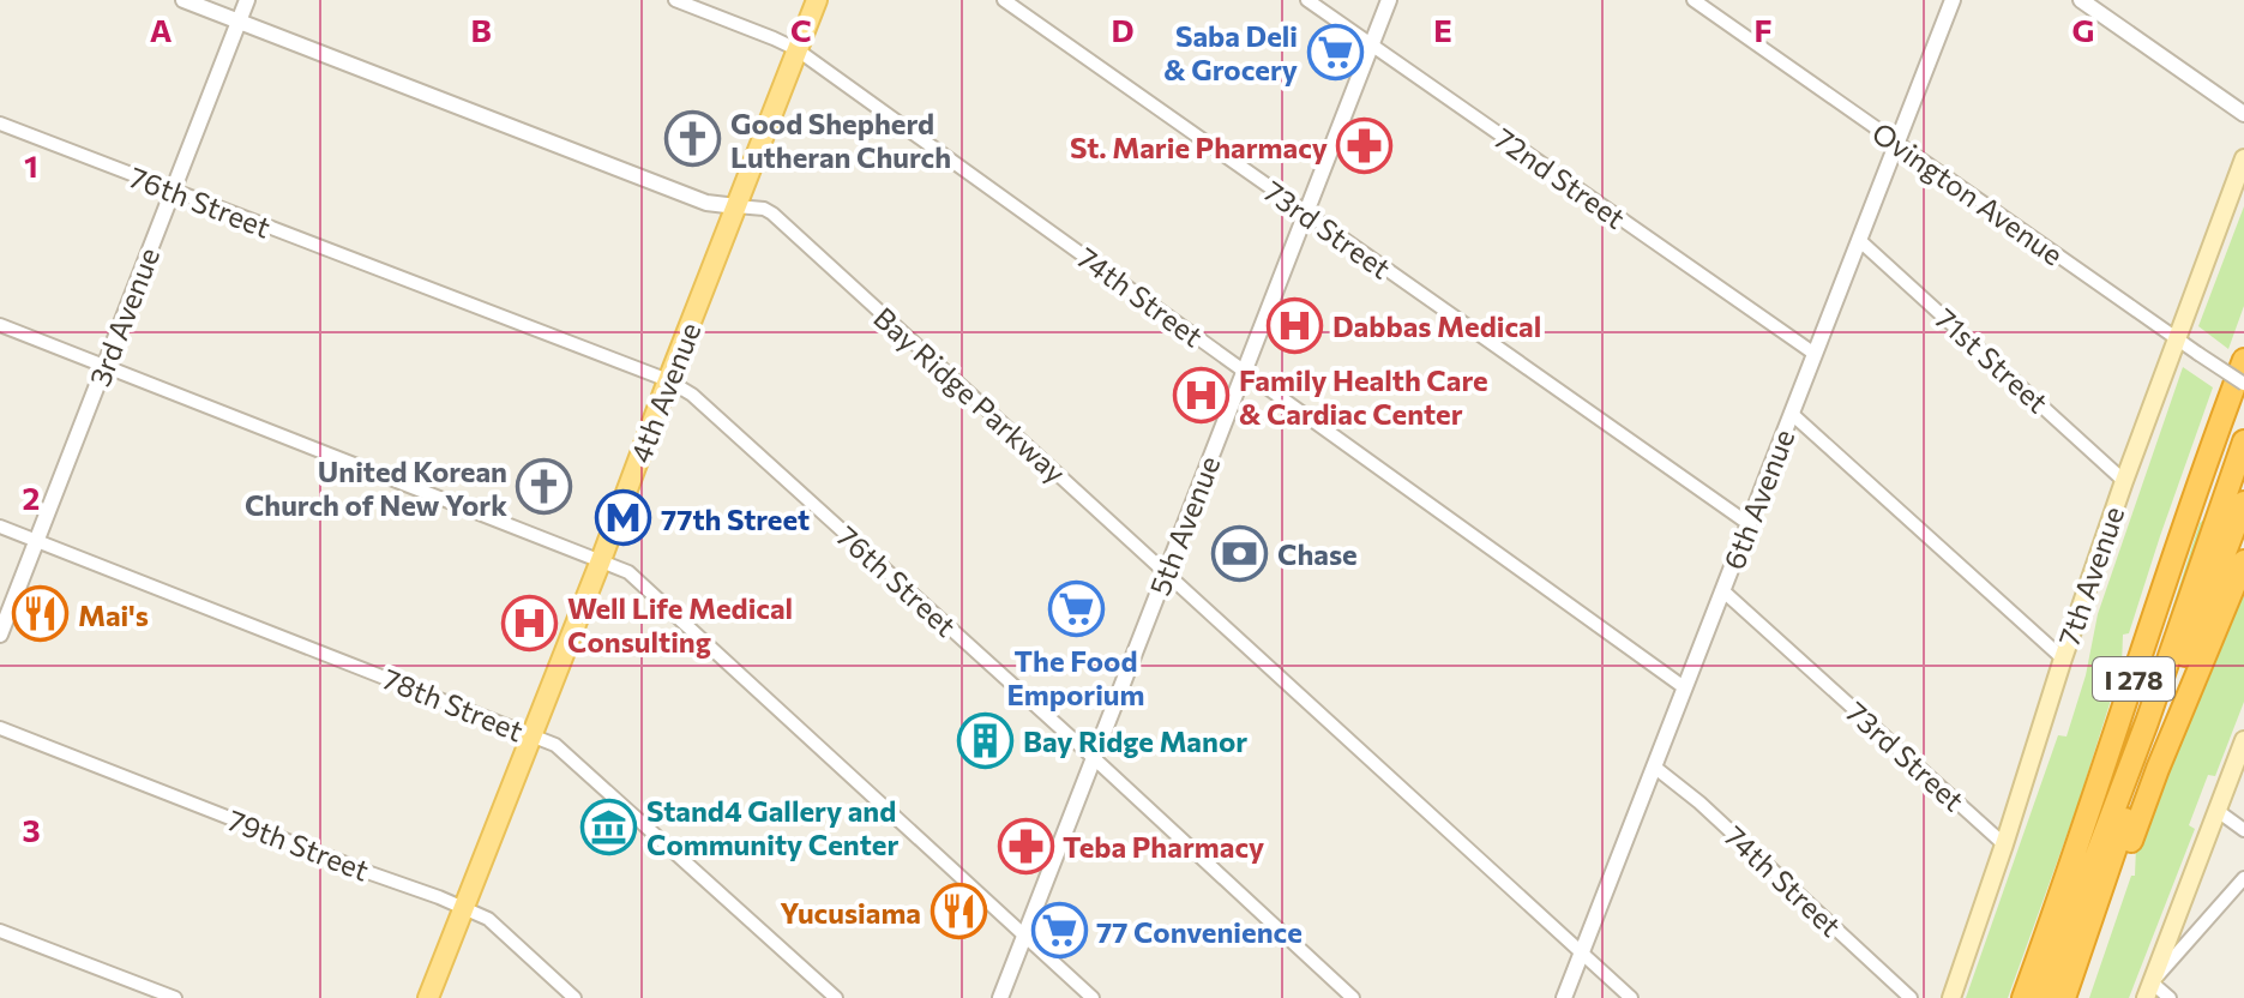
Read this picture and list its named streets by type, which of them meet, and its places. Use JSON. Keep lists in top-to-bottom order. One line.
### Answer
{"streets":{"highway":["I 278"],"main road":["4th Avenue","7th Avenue"],"street":["72nd Street","Ovington Avenue","76th Street","73rd Street","74th Street","3rd Avenue","71st Street","Bay Ridge Parkway","6th Avenue","5th Avenue","78th Street","79th Street"]},"crossings":[["72nd Street","6th Avenue"],["72nd Street","5th Avenue"],["Ovington Avenue","6th Avenue"],["Ovington Avenue","7th Avenue"],["76th Street","3rd Avenue"],["76th Street","4th Avenue"],["76th Street","5th Avenue"],["73rd Street","6th Avenue"],["73rd Street","5th Avenue"],["73rd Street","7th Avenue"],["74th Street","4th Avenue"],["74th Street","6th Avenue"],["74th Street","5th Avenue"],["3rd Avenue","Bay Ridge Parkway"],["3rd Avenue","78th Street"],["71st Street","6th Avenue"],["71st Street","7th Avenue"],["4th Avenue","Bay Ridge Parkway"],["4th Avenue","78th Street"],["4th Avenue","79th Street"],["Bay Ridge Parkway","6th Avenue"],["Bay Ridge Parkway","5th Avenue"]],"places":{"supermarket":["Saba Deli & Grocery","The Food Emporium","77 Convenience"],"church":["Good Shepherd Lutheran Church","United Korean Church of New York"],"pharmacy":["St. Marie Pharmacy","Teba Pharmacy"],"hospital":["Dabbas Medical","Family Health Care & Cardiac Center","Well Life Medical Consulting"],"metro station":["77th Street"],"bank":["Chase"],"restaurant":["Mai's","Yucusiama"],"building":["Bay Ridge Manor"],"museum":["Stand4 Gallery and Community Center"]},"grid":{"columns":["A","B","C","D","E","F","G"],"rows":["1","2","3"]}}
